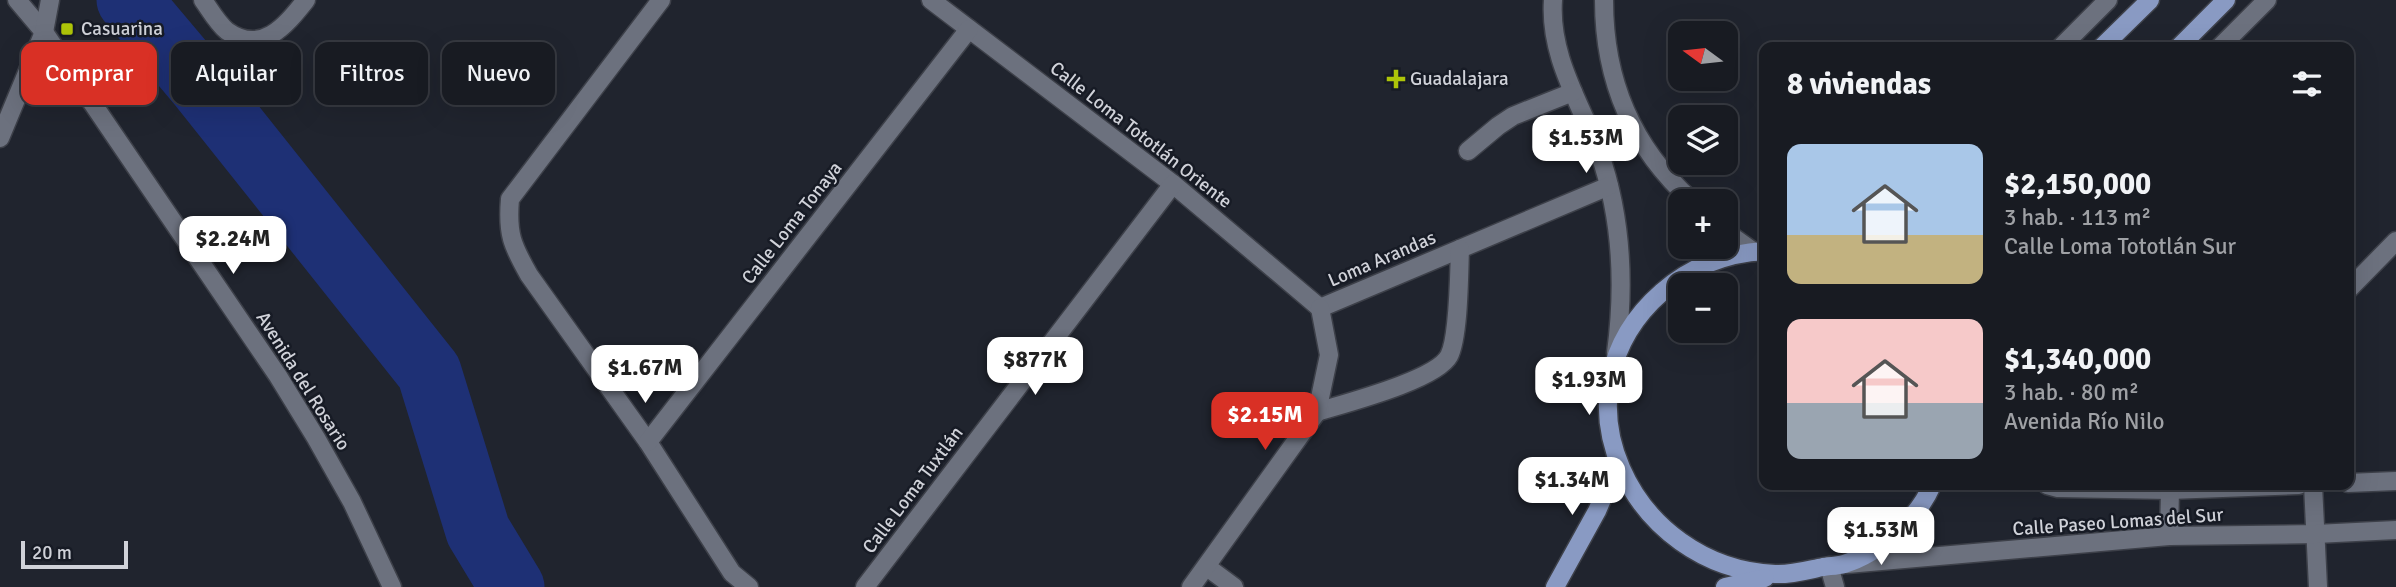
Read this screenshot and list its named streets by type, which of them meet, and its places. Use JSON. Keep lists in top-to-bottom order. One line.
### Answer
{"streets":{"street":["Calle Loma Tototlán Oriente","Calle Loma Tonaya","Loma Arandas","Avenida del Rosario","Calle Loma Tuxtlán","Calle Paseo Lomas del Sur"]},"crossings":[["Calle Loma Tototlán Oriente","Calle Loma Tonaya"],["Calle Loma Tototlán Oriente","Loma Arandas"],["Calle Loma Tototlán Oriente","Calle Loma Tuxtlán"]],"places":{"transit":["Casuarina"],"health":["Guadalajara"]},"scale_bar":"20 m","north":"left","page":{"map_buttons":["+","−"],"chip":["Comprar","Alquilar","Filtros","Nuevo"],"heading":"8 viviendas","price":["$1.53M","$2.24M","$877K","$1.67M","$1.93M","$2.15M","$1.34M","$1.53M"],"list":[{"name":"$2,150,000","note":"3 hab. · 113 m² · Calle Loma Tototlán Sur"},{"name":"$1,340,000","note":"3 hab. · 80 m² · Avenida Río Nilo"}],"scale":"20 m"}}
